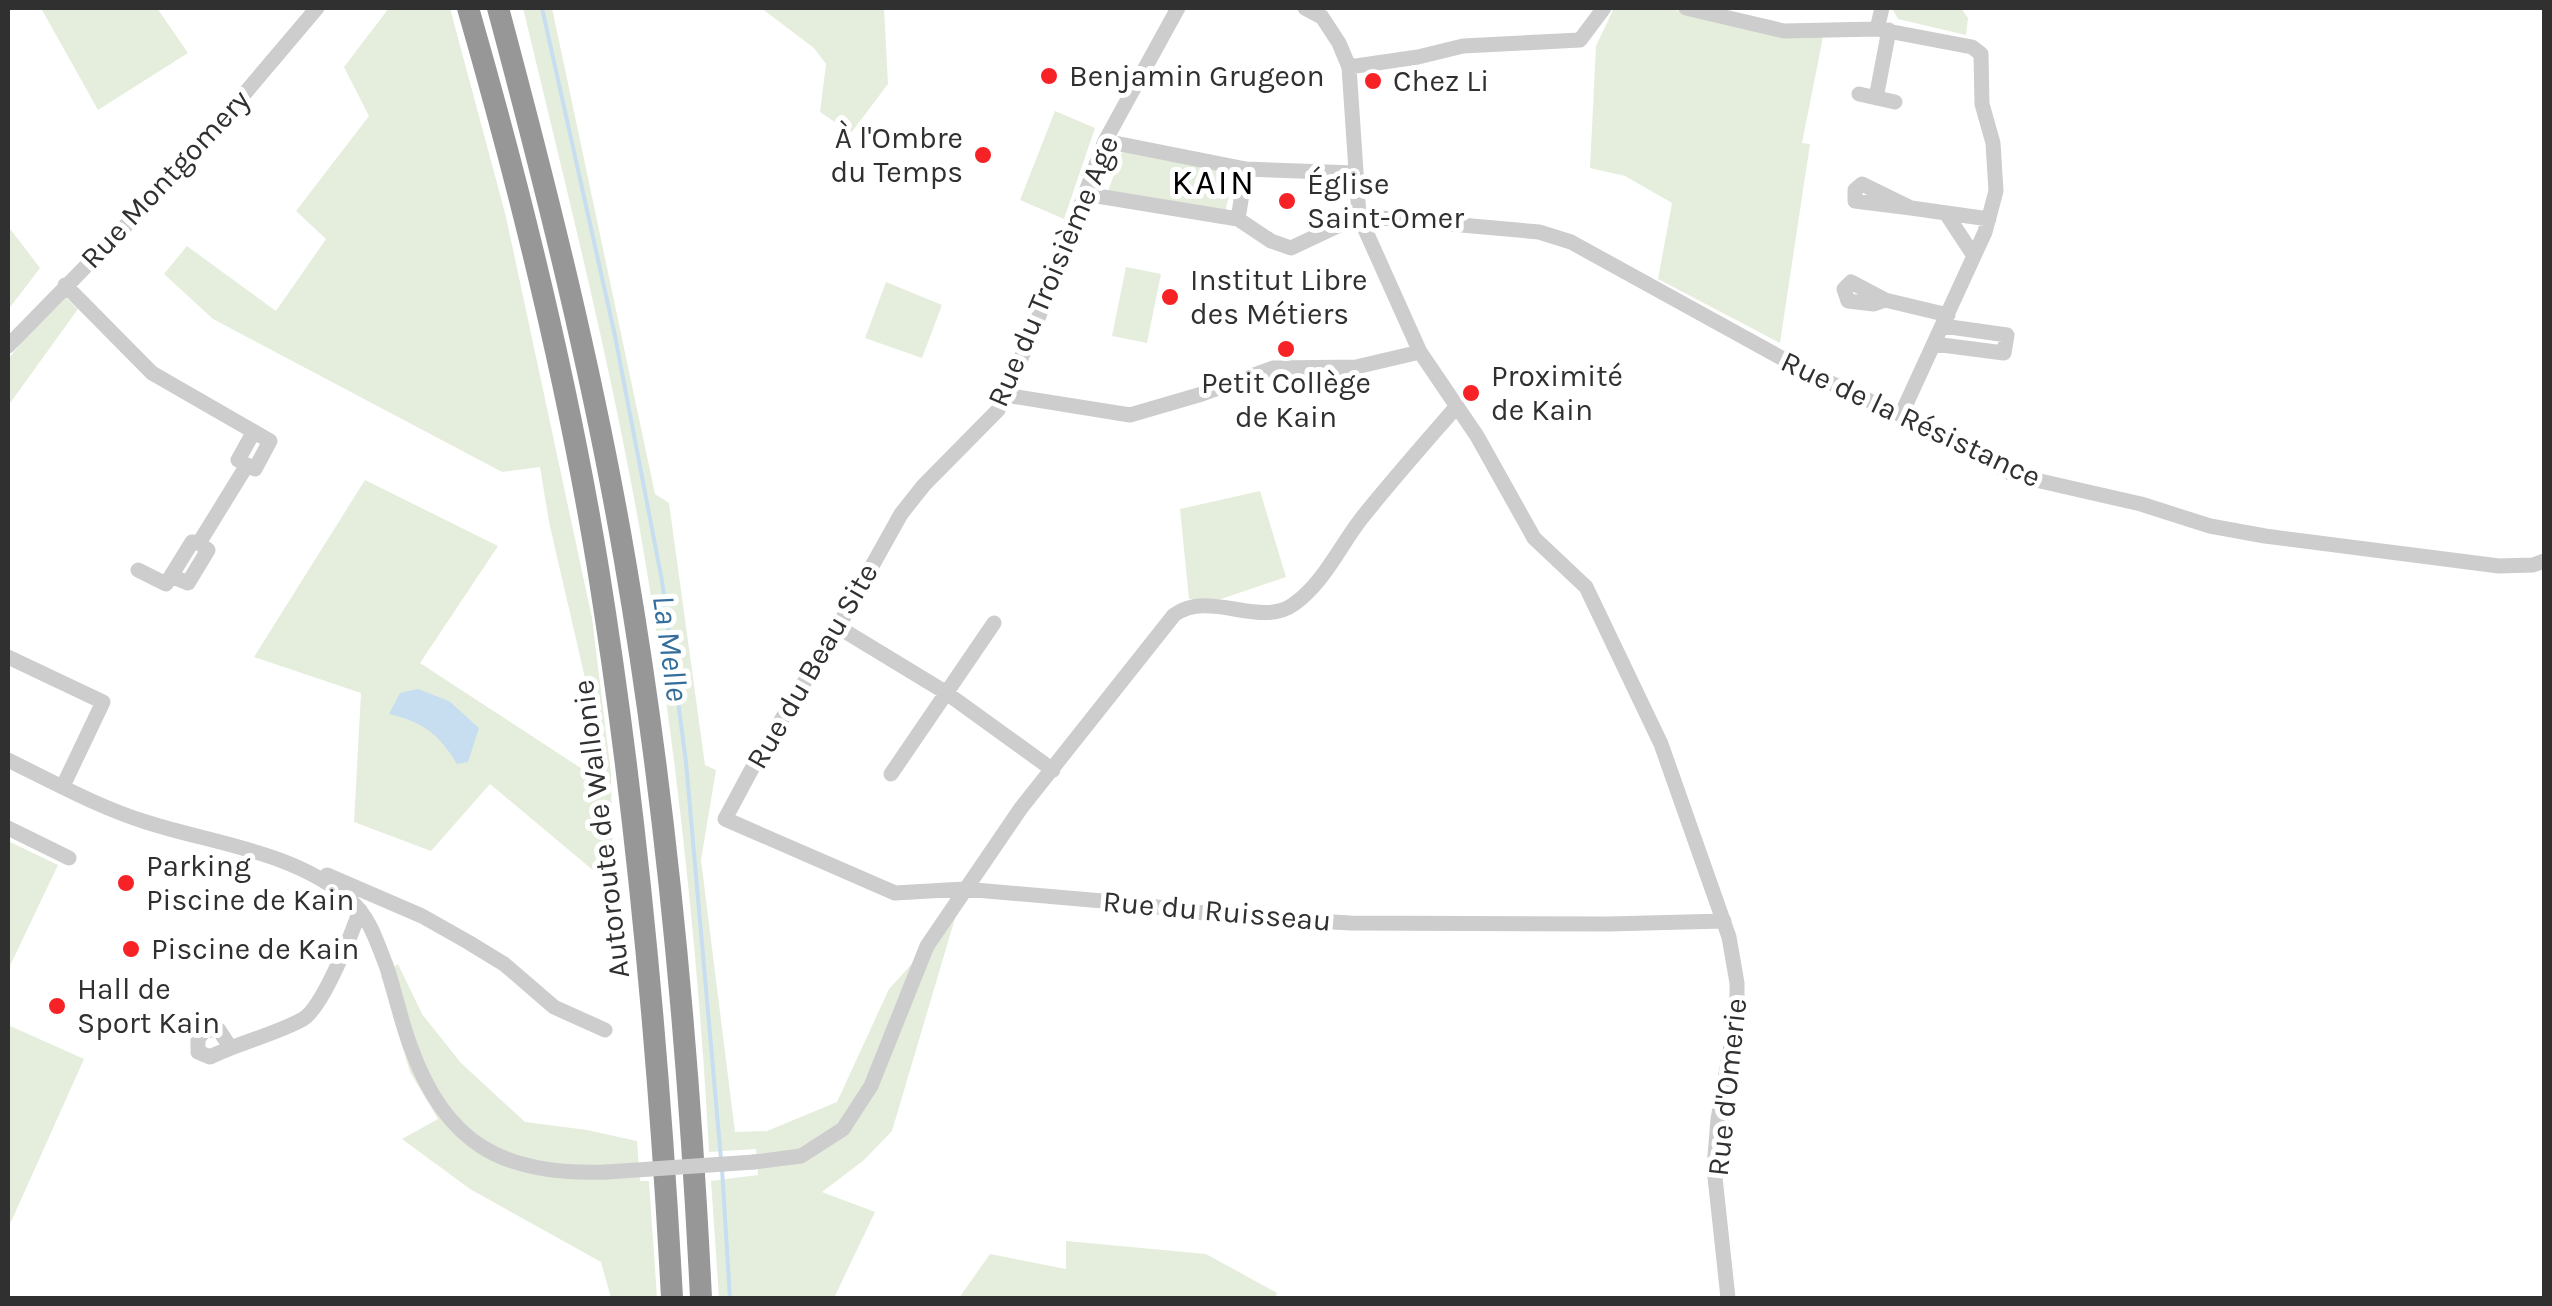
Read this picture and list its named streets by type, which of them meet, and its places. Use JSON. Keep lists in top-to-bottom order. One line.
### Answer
{"streets":{"highway":["Autoroute de Wallonie"],"street":["Rue Montgomery","Rue du Troisième Age","Rue de la Résistance","Rue du Beau Site","Rue du Ruisseau","Rue d'Omerie"]},"crossings":[["Rue du Troisième Age","Rue du Beau Site"],["Rue de la Résistance","Rue d'Omerie"],["Rue du Beau Site","Rue du Ruisseau"],["Rue du Ruisseau","Rue d'Omerie"]],"districts":["KAIN"],"water":["La Melle"],"places":["Benjamin Grugeon","Chez Li","À l'Ombre du Temps","Église Saint-Omer","Institut Libre des Métiers","Petit Collège de Kain","Proximité de Kain","Parking Piscine de Kain","Piscine de Kain","Hall de Sport Kain"]}
